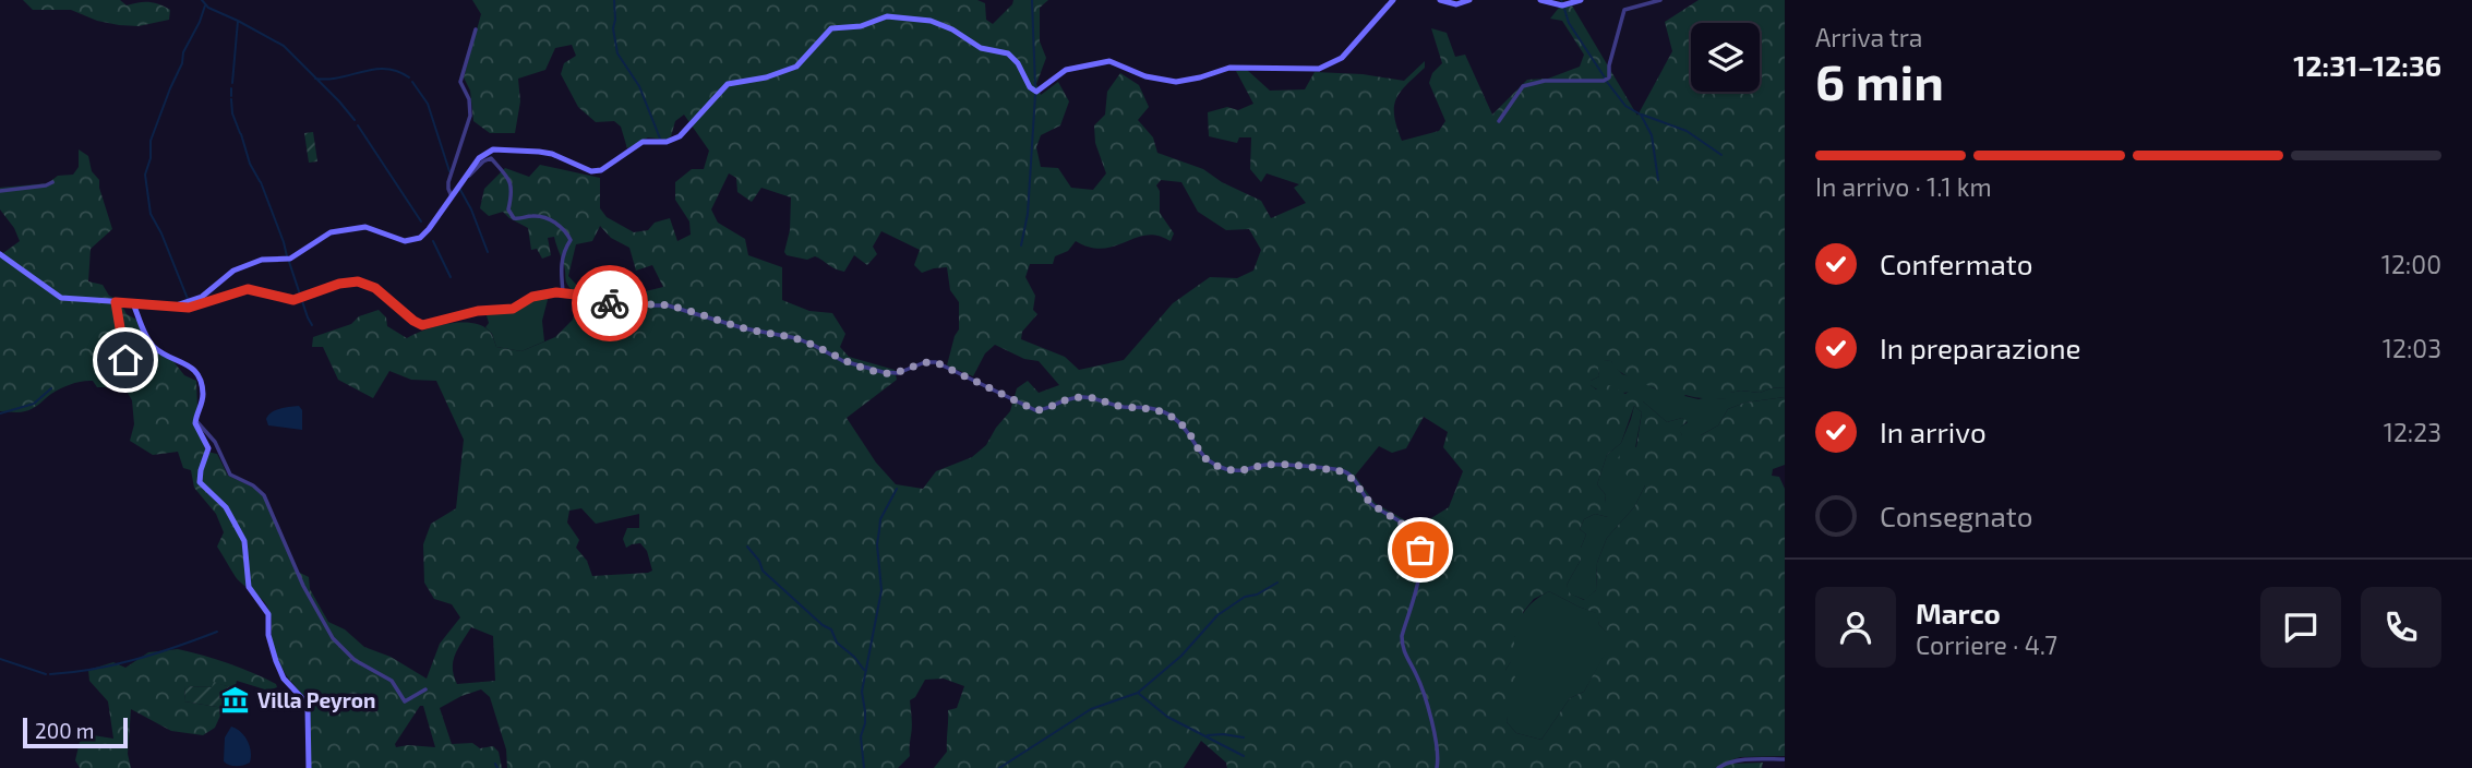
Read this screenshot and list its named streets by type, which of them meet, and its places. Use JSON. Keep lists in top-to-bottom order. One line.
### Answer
{"places":{"museum":["Villa Peyron"]},"scale_bar":"200 m","page":{"heading":["6 min","Arriva tra","12:31–12:36"],"panel":["Marco","Corriere · 4.7"],"bar":"In arrivo · 1.1 km","list":[["Confermato","12:00"],["In preparazione","12:03"],["In arrivo","12:23"],"Consegnato"],"scale":"200 m"}}
